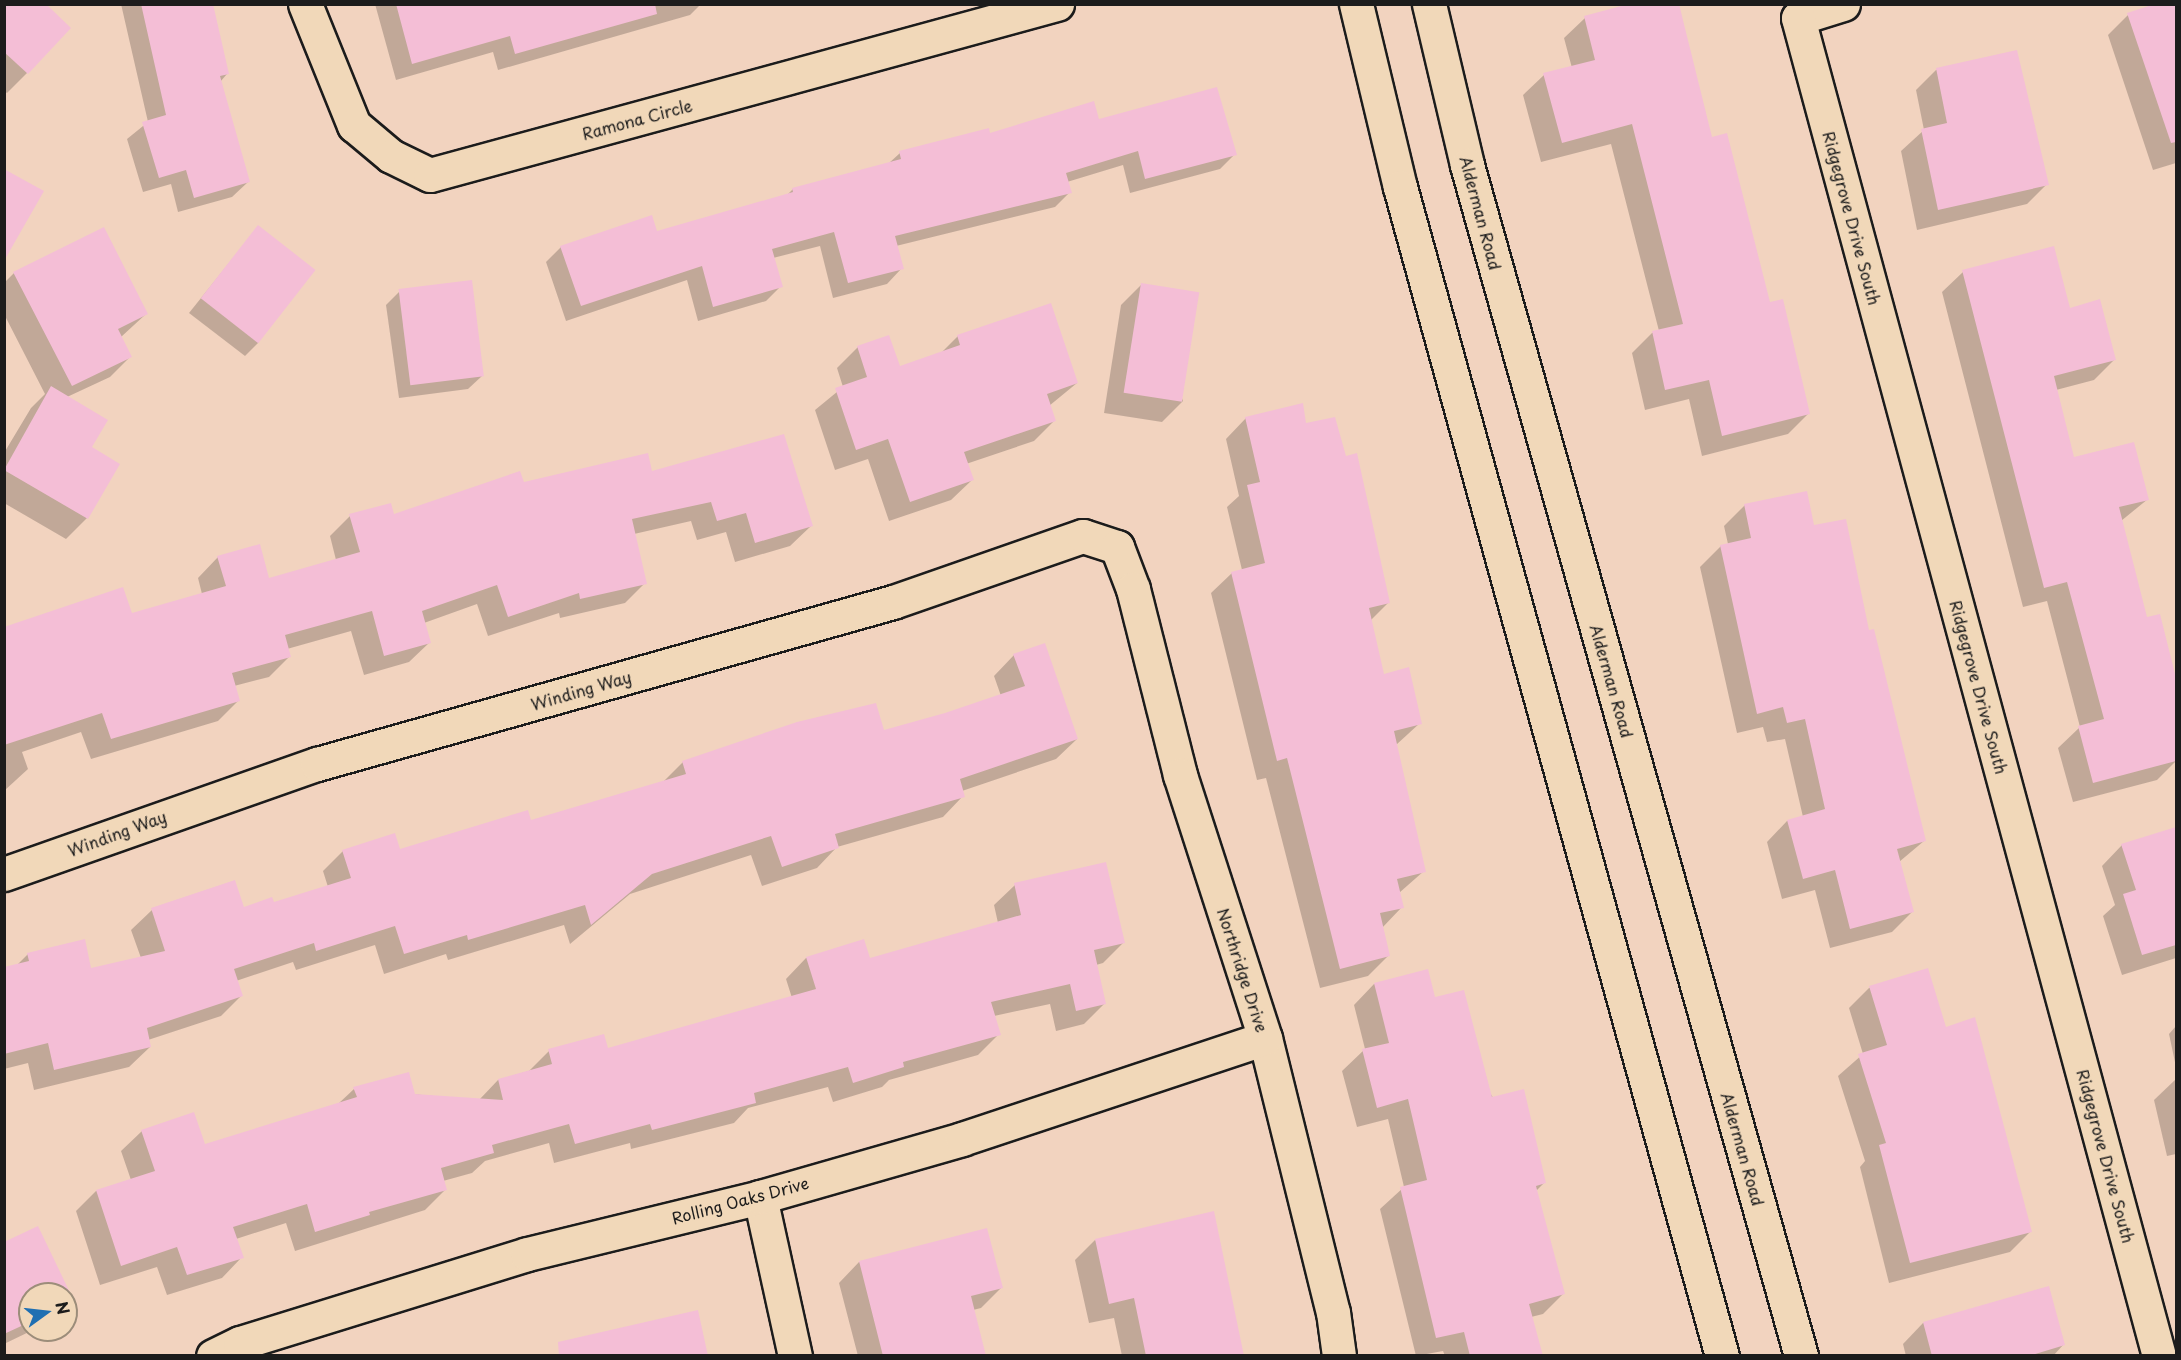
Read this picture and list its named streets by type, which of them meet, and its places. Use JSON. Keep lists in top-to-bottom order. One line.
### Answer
{"streets":{"street":["Ramona Circle","Alderman Road","Ridgegrove Drive South","Winding Way","Northridge Drive","Rolling Oaks Drive"]},"crossings":[["Winding Way","Northridge Drive"],["Northridge Drive","Rolling Oaks Drive"]],"north":"right"}
